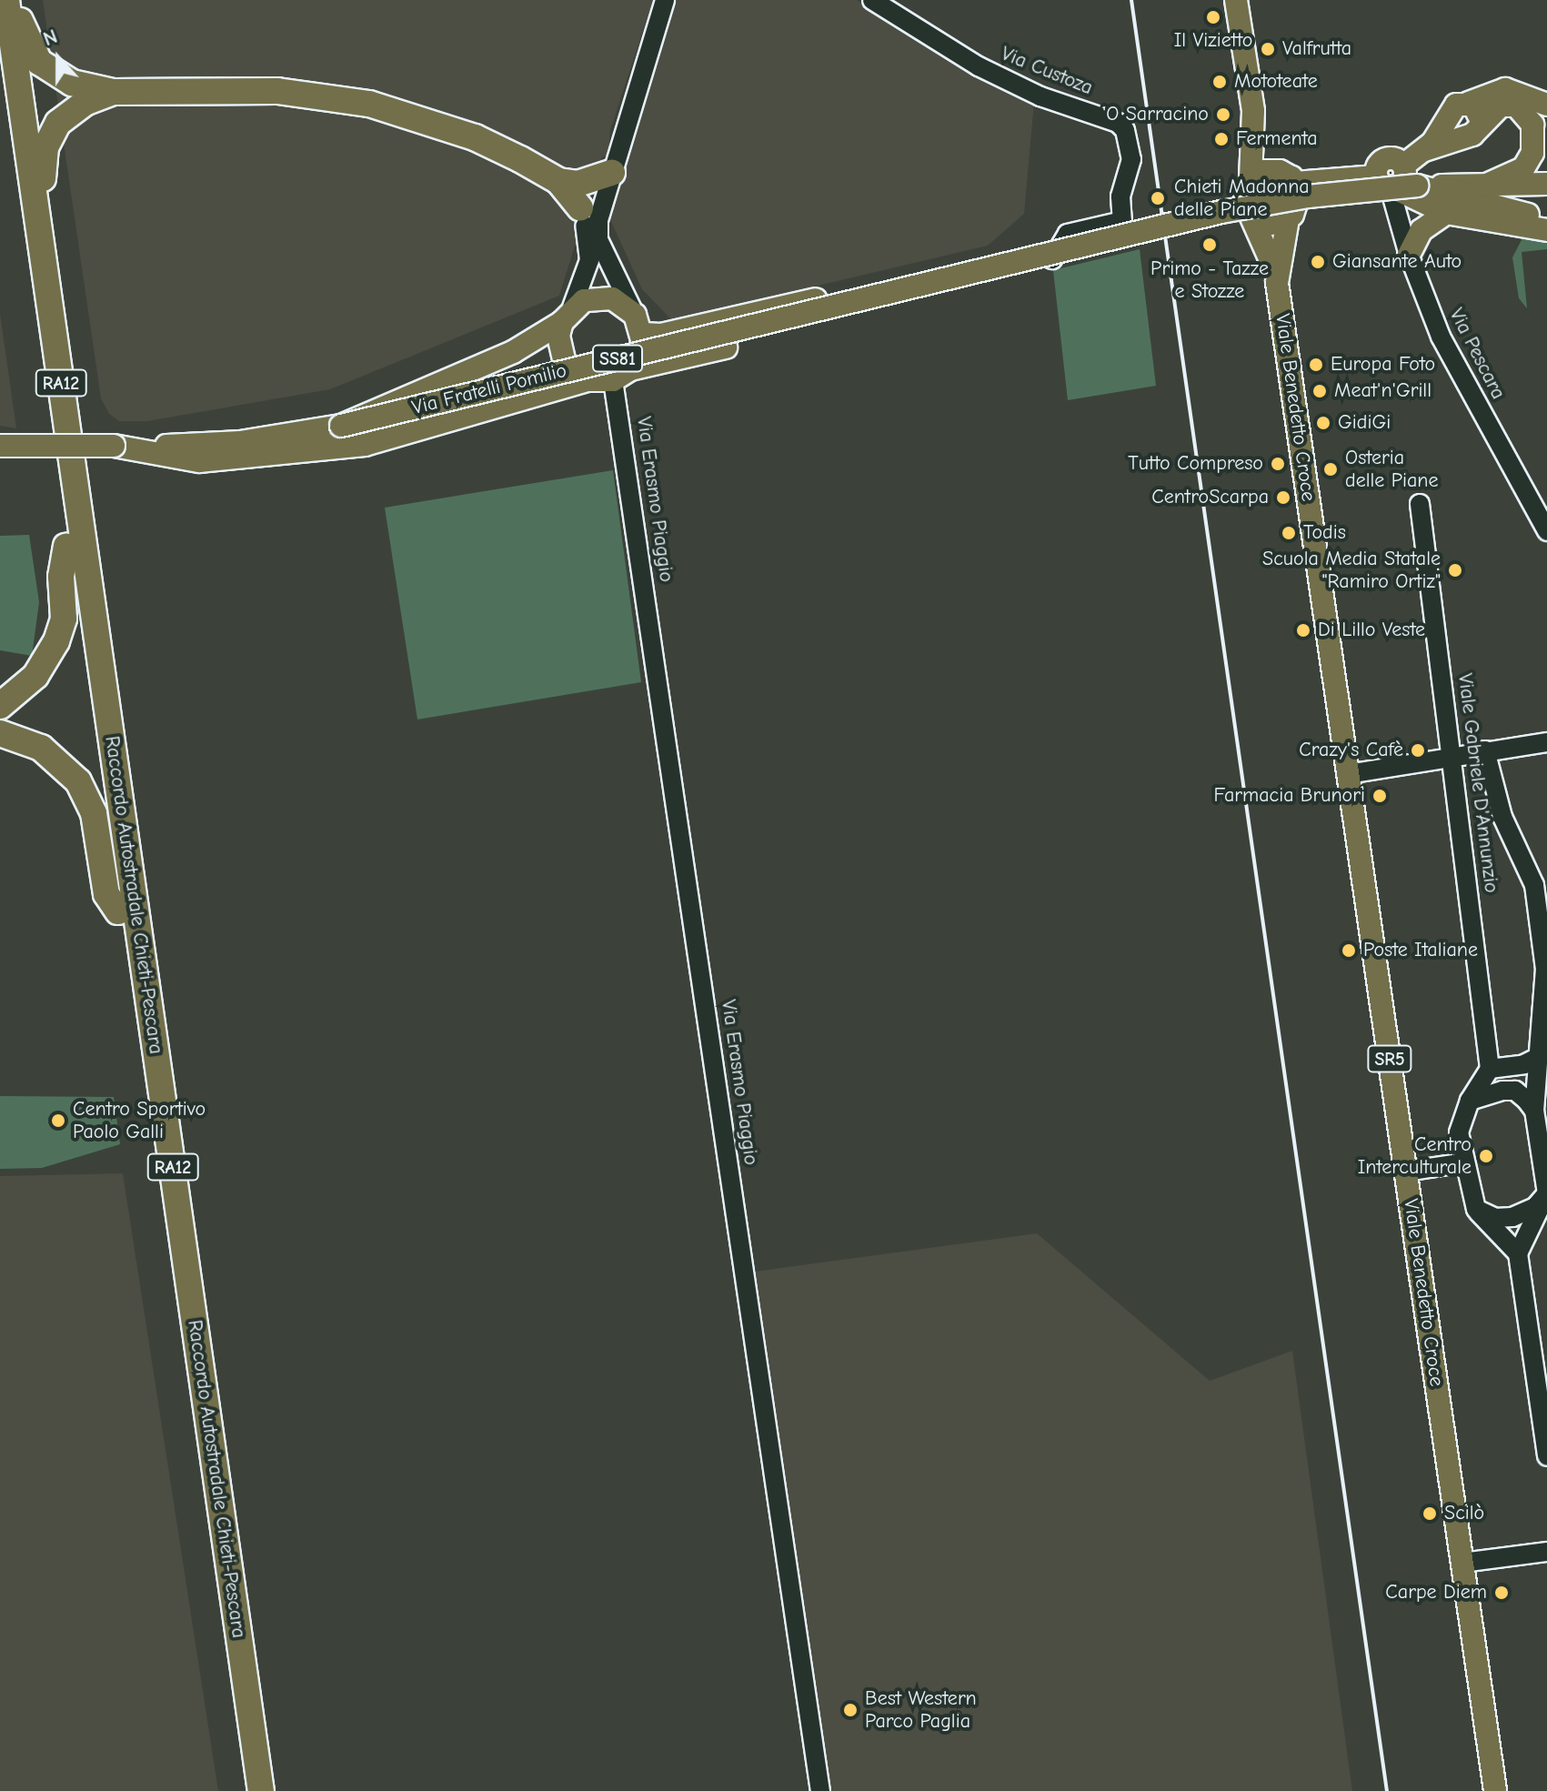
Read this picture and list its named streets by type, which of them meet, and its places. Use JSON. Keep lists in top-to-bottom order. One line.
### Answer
{"streets":{"highway":["RA12","Raccordo Autostradale Chieti-Pescara"],"main road":["SS81","Via Fratelli Pomilio","Viale Benedetto Croce","SR5"],"street":["Via Custoza","Via Pescara","Via Erasmo Piaggio","Viale Gabriele D'Annunzio"]},"crossings":[["Via Custoza","Via Erasmo Piaggio"],["SS81","Via Fratelli Pomilio"],["Viale Benedetto Croce","SR5"]],"places":["Il Vizietto","Valfrutta","Mototeate","'O Sarracino","Fermenta","Chieti Madonna delle Piane","Primo - Tazze e Stozze","Giansante Auto","Europa Foto","Meat'n'Grill","GidiGi","Tutto Compreso","Osteria delle Piane","CentroScarpa","Todis","Scuola Media Statale \"Ramiro Ortiz\"","Di Lillo Veste","Crazy's Cafè","Farmacia Brunori","Poste Italiane","Centro Sportivo Paolo Galli","Centro Interculturale","Scilò","Carpe Diem","Best Western Parco Paglia"],"north":"top"}
